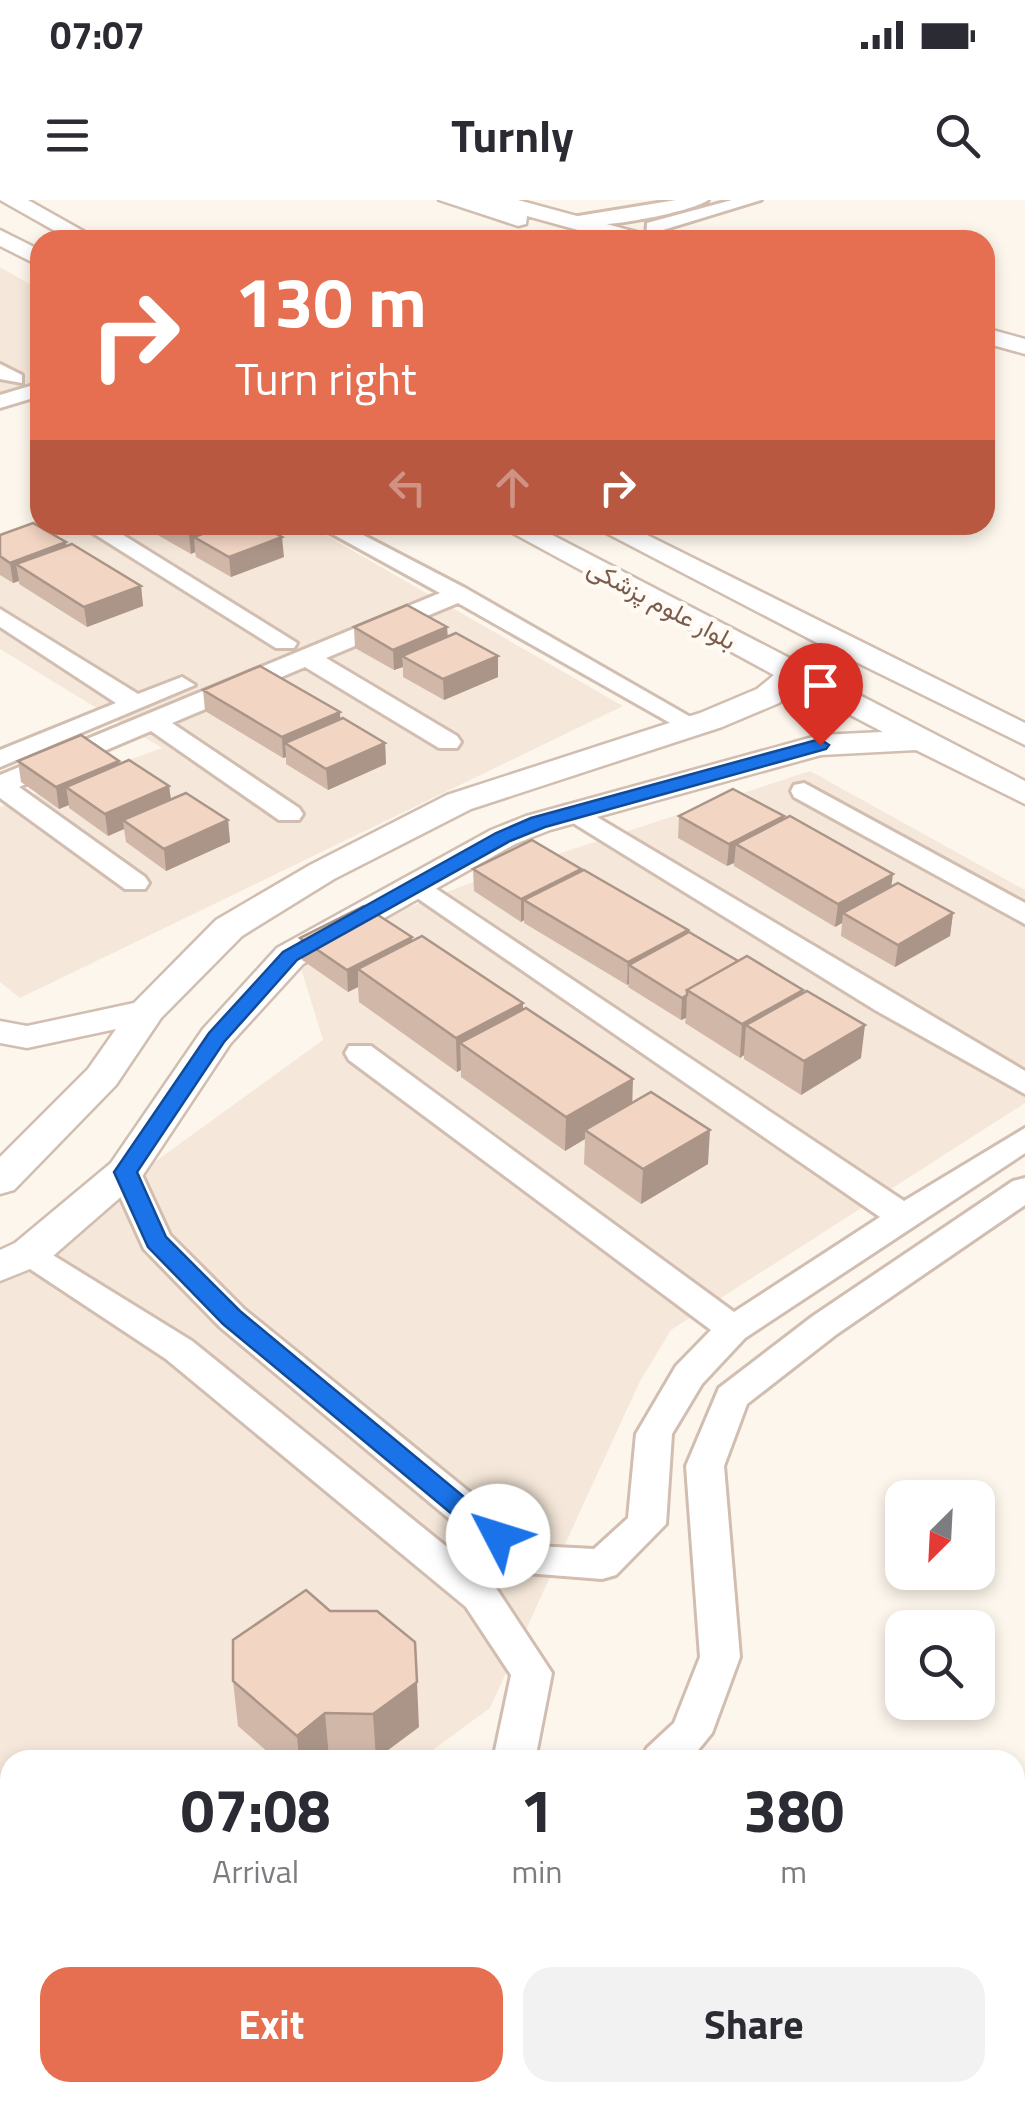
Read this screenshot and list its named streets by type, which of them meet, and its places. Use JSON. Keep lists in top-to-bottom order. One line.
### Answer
{"streets":{"street":["بلوار علوم پزشکی"]},"north":"bottom left","page":{"status":"07:07","header":"Turnly","turn":["130 m","Turn right"],"eta":["07:08","Arrival","1","min","380","m"],"buttons":["Exit","Share"]}}
